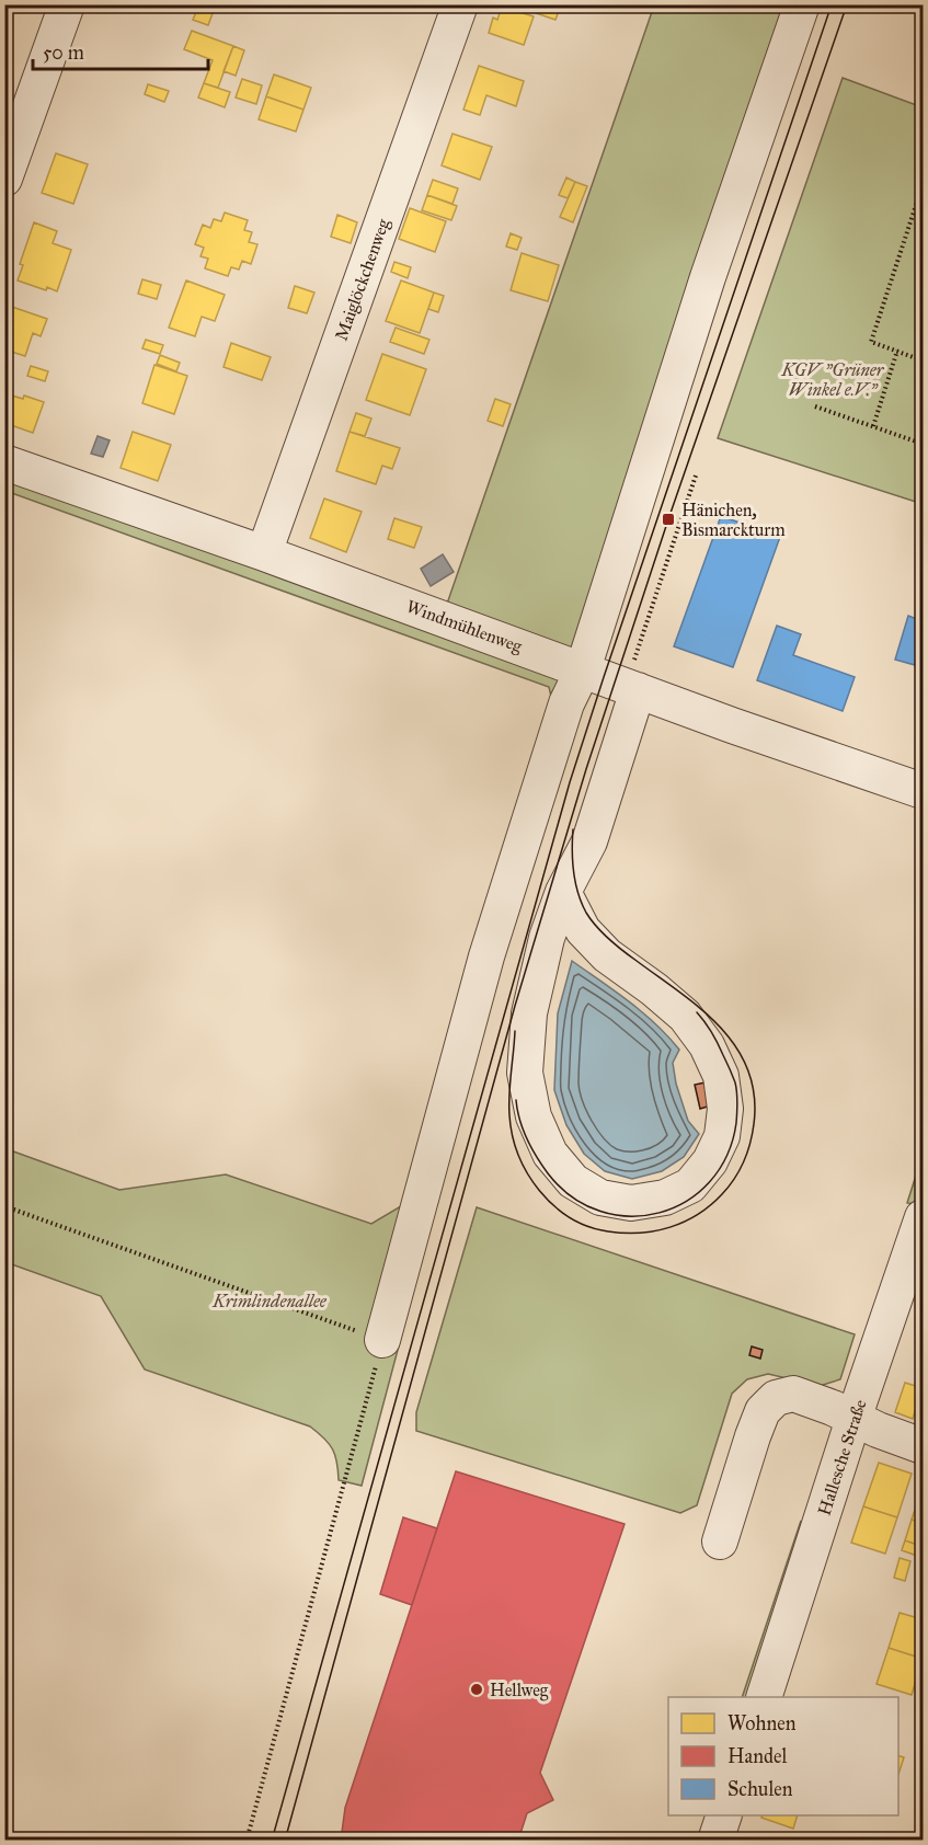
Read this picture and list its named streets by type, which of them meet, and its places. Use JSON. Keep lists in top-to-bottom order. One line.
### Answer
{"streets":{"street":["Maiglöckchenweg","Windmühlenweg","Hallesche Straße"]},"crossings":[["Maiglöckchenweg","Windmühlenweg"]],"parks":["KGV \"Grüner Winkel e.V.\"","Krimlindenallee"],"places":{"transit":["Hänichen, Bismarckturm"],"other":["Hellweg"]},"legend":["Wohnen","Handel","Schulen"],"scale_bar":"50 m"}
